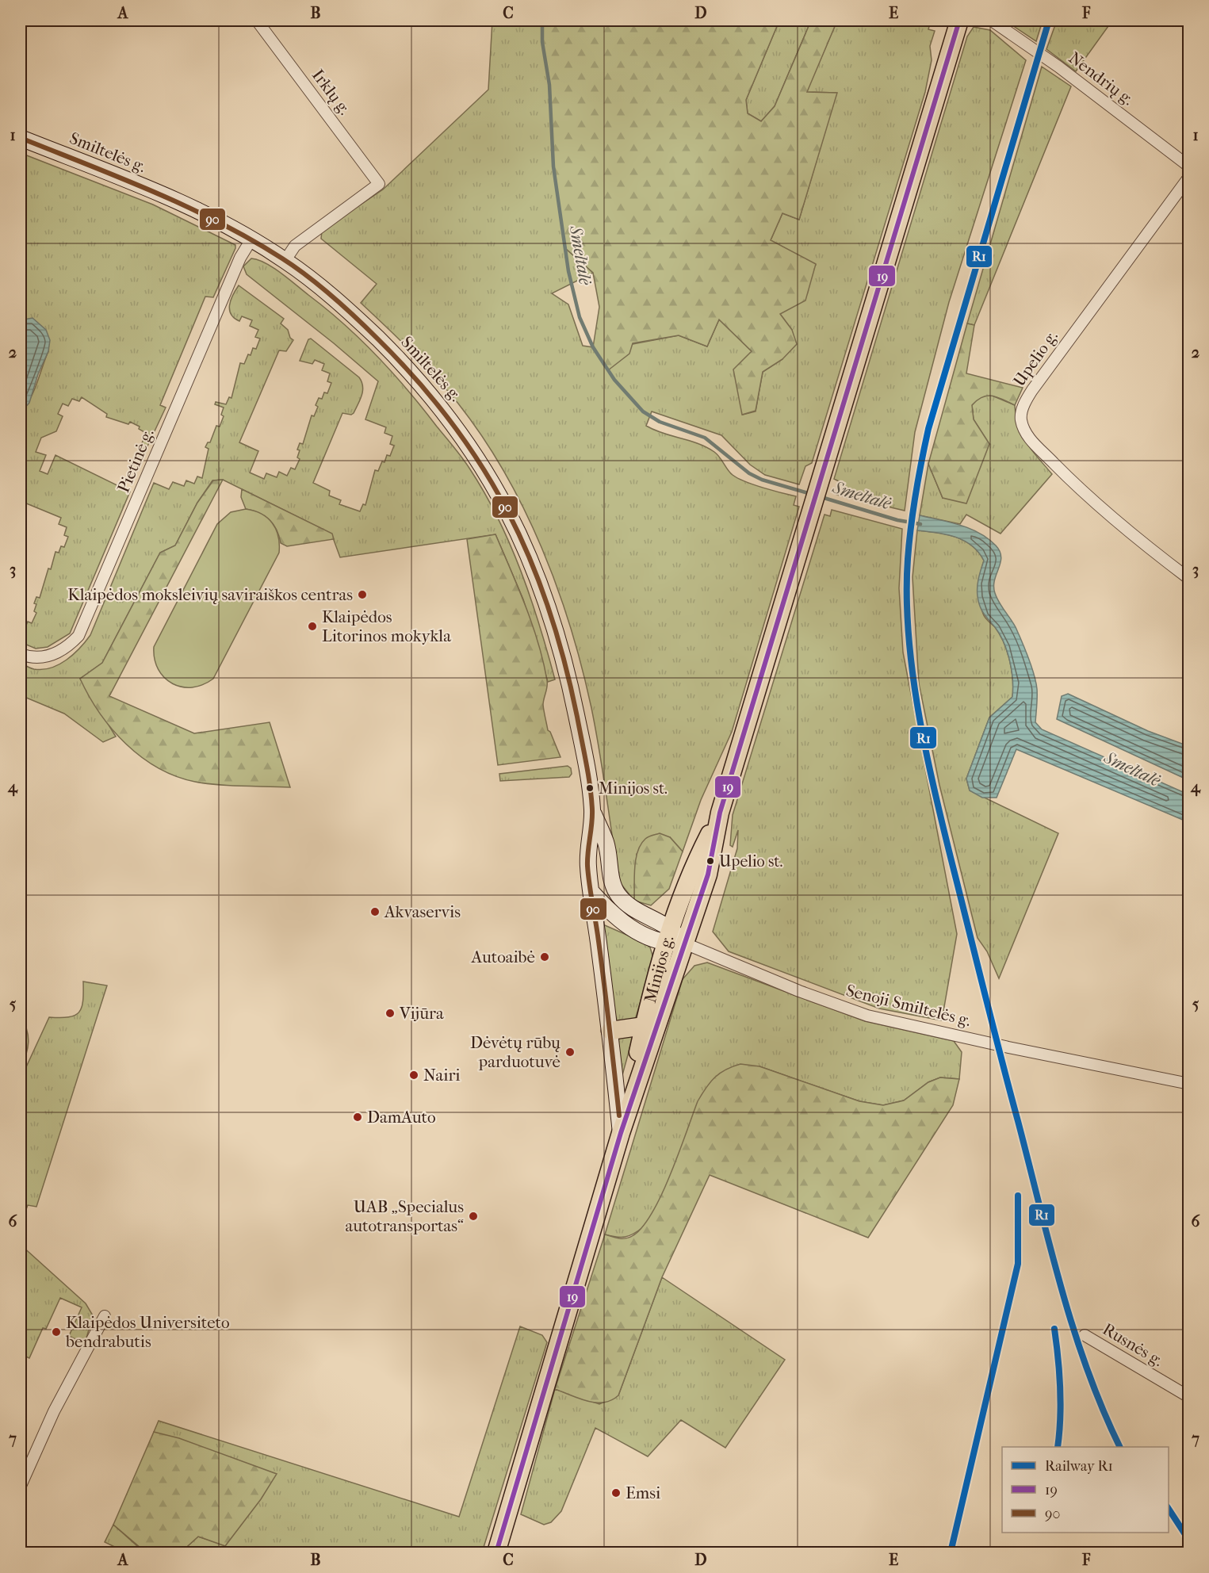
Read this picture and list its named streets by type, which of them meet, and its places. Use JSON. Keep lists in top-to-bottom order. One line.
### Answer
{"streets":{"main road":["Minijos g."],"street":["Nendrių g.","Irklų g.","Smiltelės g.","Upelio g.","Pietinė g.","Senoji Smiltelės g.","Rusnės g."]},"crossings":[["Irklų g.","Smiltelės g."],["Smiltelės g.","Pietinė g."],["Minijos g.","Senoji Smiltelės g."]],"water":["Smeltalė"],"places":["Klaipėdos moksleivių saviraiškos centras","Klaipėdos Litorinos mokykla","Minijos st.","Upelio st.","Akvaservis","Autoaibė","Vijūra","Dėvėtų rūbų parduotuvė","Nairi","DamAuto","UAB „Specialus autotransportas“","Klaipėdos Universiteto bendrabutis","Emsi"],"lines":["rail line R1","transit line 19","transit line 90"],"legend":["Railway R1","19","90"],"grid":{"columns":["A","B","C","D","E","F"],"rows":["1","2","3","4","5","6","7"]}}
